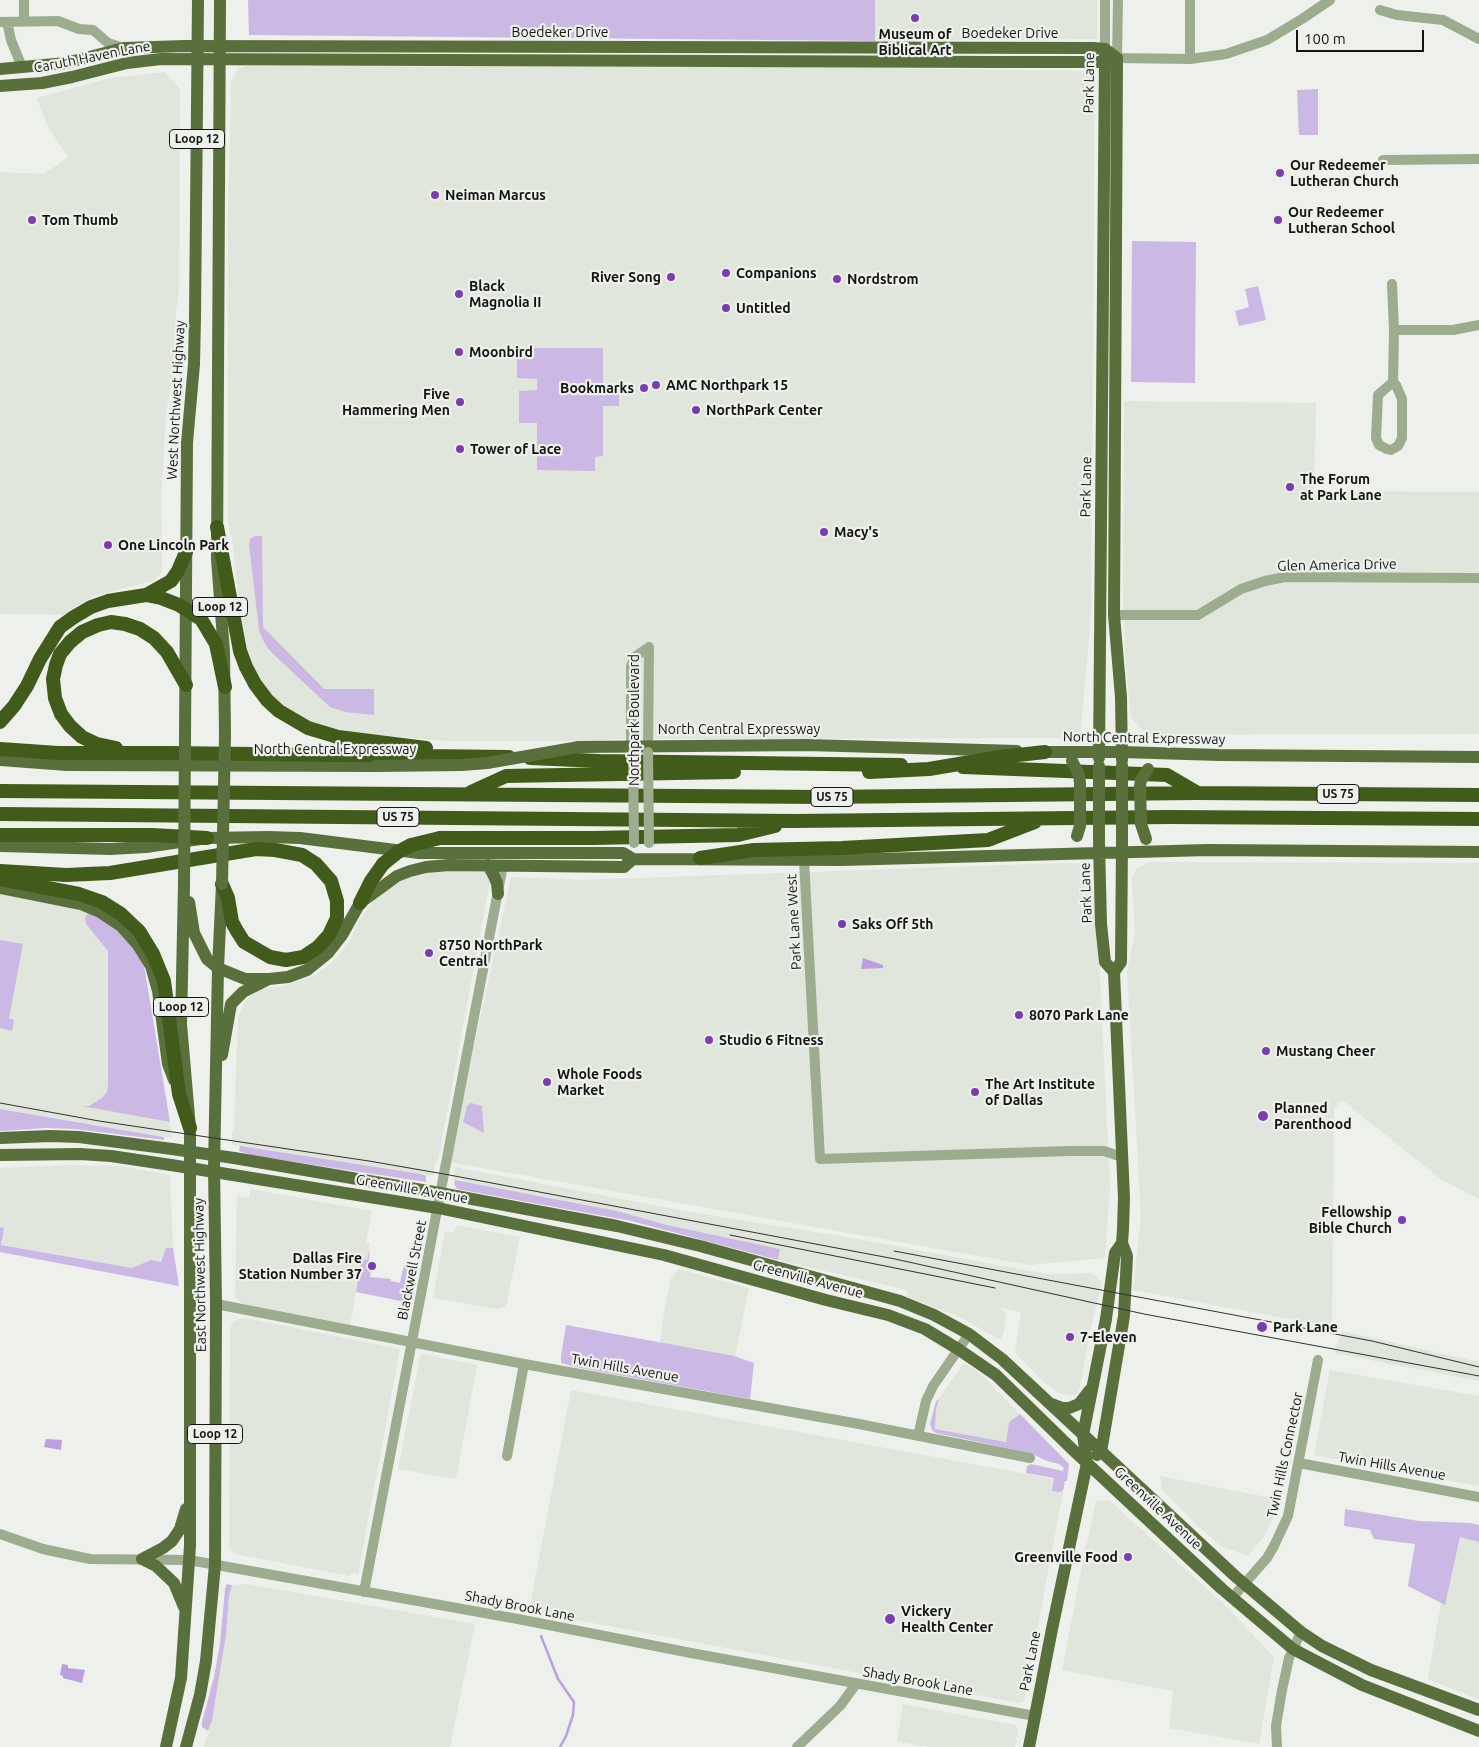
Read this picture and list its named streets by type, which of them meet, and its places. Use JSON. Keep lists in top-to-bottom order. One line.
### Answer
{"streets":{"highway":["US 75"],"main road":["Boedeker Drive","Caruth Haven Lane","Park Lane","Loop 12","West Northwest Highway","North Central Expressway","Greenville Avenue","East Northwest Highway"],"street":["Glen America Drive","Northpark Boulevard","Park Lane West","Blackwell Street","Twin Hills Avenue","Twin Hills Connector","Shady Brook Lane"]},"crossings":[["Boedeker Drive","Caruth Haven Lane"],["Boedeker Drive","Park Lane"],["Boedeker Drive","Loop 12"],["Boedeker Drive","West Northwest Highway"],["Caruth Haven Lane","Loop 12"],["Caruth Haven Lane","West Northwest Highway"],["Park Lane","Glen America Drive"],["Park Lane","North Central Expressway"],["Park Lane","Park Lane West"],["Park Lane","Greenville Avenue"],["Park Lane","Shady Brook Lane"],["Loop 12","East Northwest Highway"],["West Northwest Highway","East Northwest Highway"],["Northpark Boulevard","North Central Expressway"],["Greenville Avenue","Blackwell Street"],["Greenville Avenue","Twin Hills Connector"],["Blackwell Street","Twin Hills Avenue"],["Blackwell Street","Shady Brook Lane"],["East Northwest Highway","Twin Hills Avenue"],["East Northwest Highway","Shady Brook Lane"],["Twin Hills Avenue","Twin Hills Connector"]],"places":["Museum of Biblical Art","Our Redeemer Lutheran Church","Neiman Marcus","Tom Thumb","Our Redeemer Lutheran School","Companions","River Song","Nordstrom","Black Magnolia II","Untitled","Moonbird","AMC Northpark 15","Bookmarks","Five Hammering Men","NorthPark Center","Tower of Lace","The Forum at Park Lane","Macy's","One Lincoln Park","Saks Off 5th","8750 NorthPark Central","8070 Park Lane","Studio 6 Fitness","Mustang Cheer","Whole Foods Market","The Art Institute of Dallas","Planned Parenthood","Fellowship Bible Church","Dallas Fire Station Number 37","Park Lane","7-Eleven","Greenville Food","Vickery Health Center"],"scale_bar":"100 m"}
